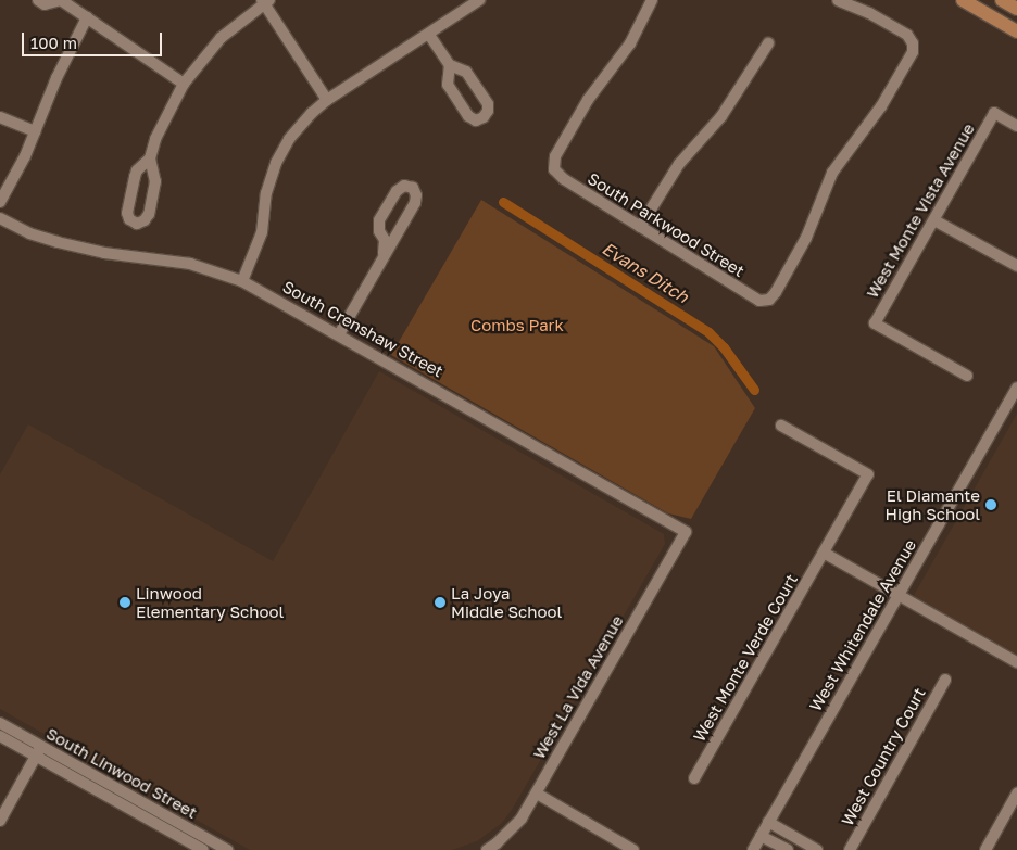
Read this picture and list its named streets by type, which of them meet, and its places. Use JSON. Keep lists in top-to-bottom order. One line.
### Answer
{"streets":{"street":["West Monte Vista Avenue","South Parkwood Street","South Crenshaw Street","West Whitendale Avenue","West Monte Verde Court","West La Vida Avenue","West Country Court","South Linwood Street"]},"crossings":[["South Crenshaw Street","West La Vida Avenue"]],"water":["Evans Ditch"],"parks":["Combs Park"],"places":["El Diamante High School","Linwood Elementary School","La Joya Middle School"],"scale_bar":"100 m"}
